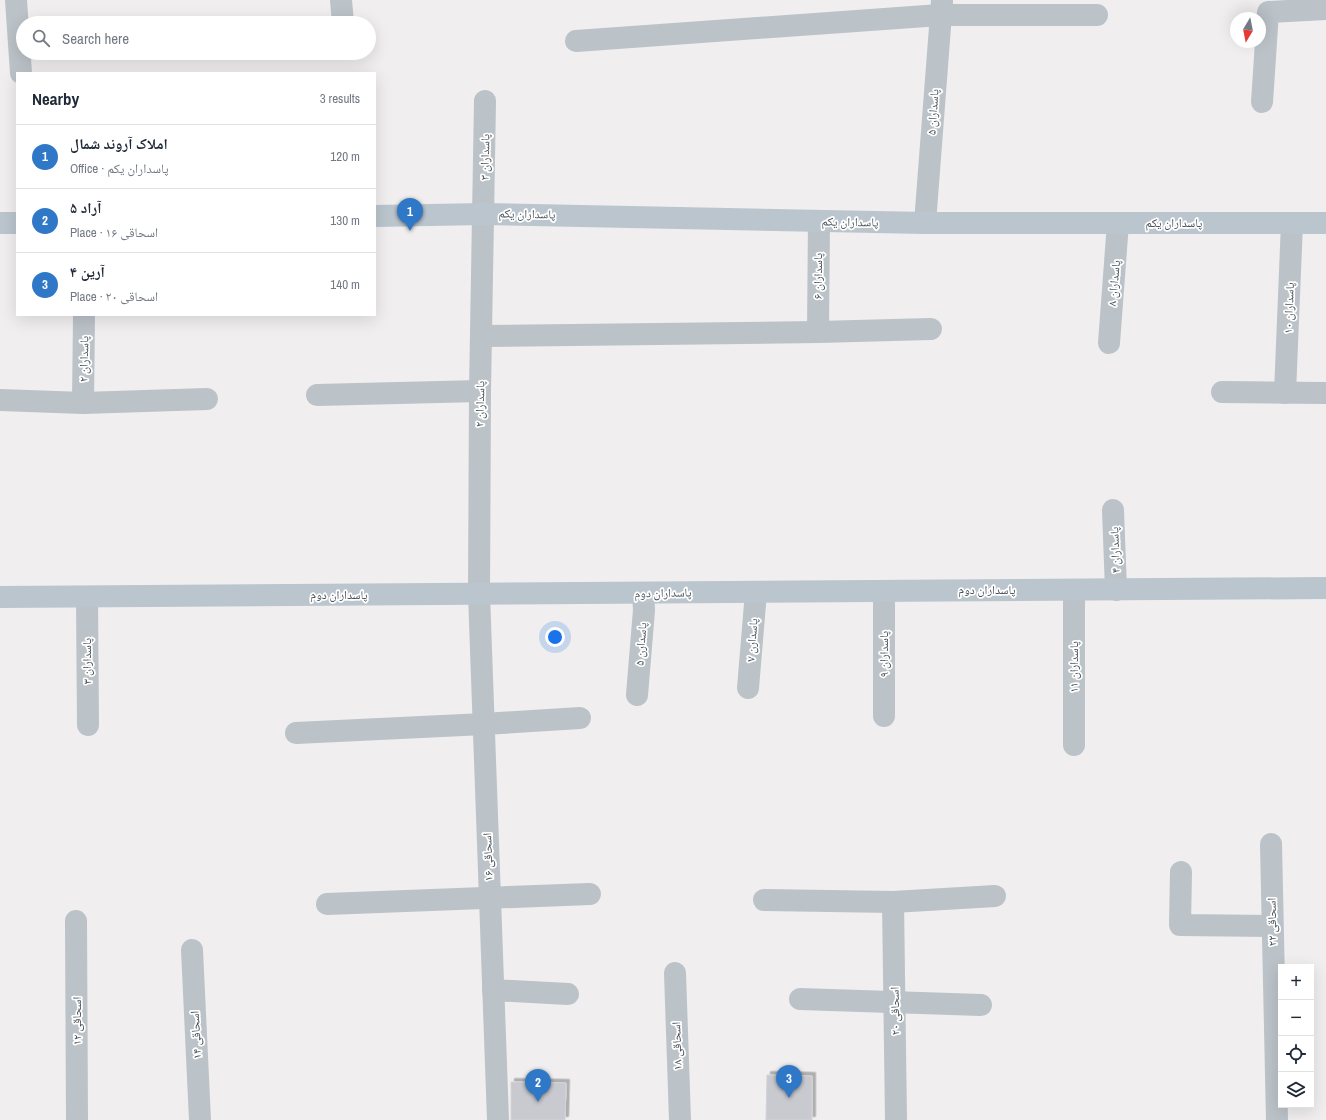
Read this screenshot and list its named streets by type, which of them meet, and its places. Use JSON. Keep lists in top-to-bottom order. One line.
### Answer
{"streets":{"street":["پاسداران ۵","پاسداران ۳","پاسداران یکم","پاسداران ۶","پاسداران ۸","پاسداران ۱۰","پاسداران ۲","پاسداران ۴","پاسداران دوم","پاسدارن ۷","پاسدارن ۵","پاسداران ۹","پاسداران ۱۱","اسحاقی ۱۶","اسحاقی ۲۲","اسحاقی ۲۰","اسحاقی ۱۲","اسحاقی ۱۴","اسحاقی ۱۸"]},"crossings":[["پاسداران ۵","پاسداران یکم"],["پاسداران ۳","پاسداران یکم"],["پاسداران ۳","پاسداران ۲"],["پاسداران ۳","پاسداران دوم"],["پاسداران یکم","پاسداران ۶"],["پاسداران یکم","پاسداران ۸"],["پاسداران یکم","پاسداران ۱۰"],["پاسداران یکم","پاسداران ۲"],["پاسداران ۲","پاسداران دوم"],["پاسداران ۲","اسحاقی ۱۶"],["پاسداران ۴","پاسداران دوم"],["پاسداران دوم","پاسدارن ۷"],["پاسداران دوم","پاسدارن ۵"],["پاسداران دوم","پاسداران ۹"],["پاسداران دوم","پاسداران ۱۱"],["پاسداران دوم","اسحاقی ۱۶"]],"north":"bottom","page":{"search":"Search here","heading":["Nearby","3 results"],"list":[{"mark":"1","name":"املاک آروند شمال","note":"Office · پاسداران یکم","value":"120 m"},{"mark":"2","name":"آراد ۵","note":"Place · اسحاقی ۱۶","value":"130 m"},{"mark":"3","name":"آرین ۴","note":"Place · اسحاقی ۲۰","value":"140 m"}],"pins":["1","3","2"],"map_buttons":["+","−"]}}
